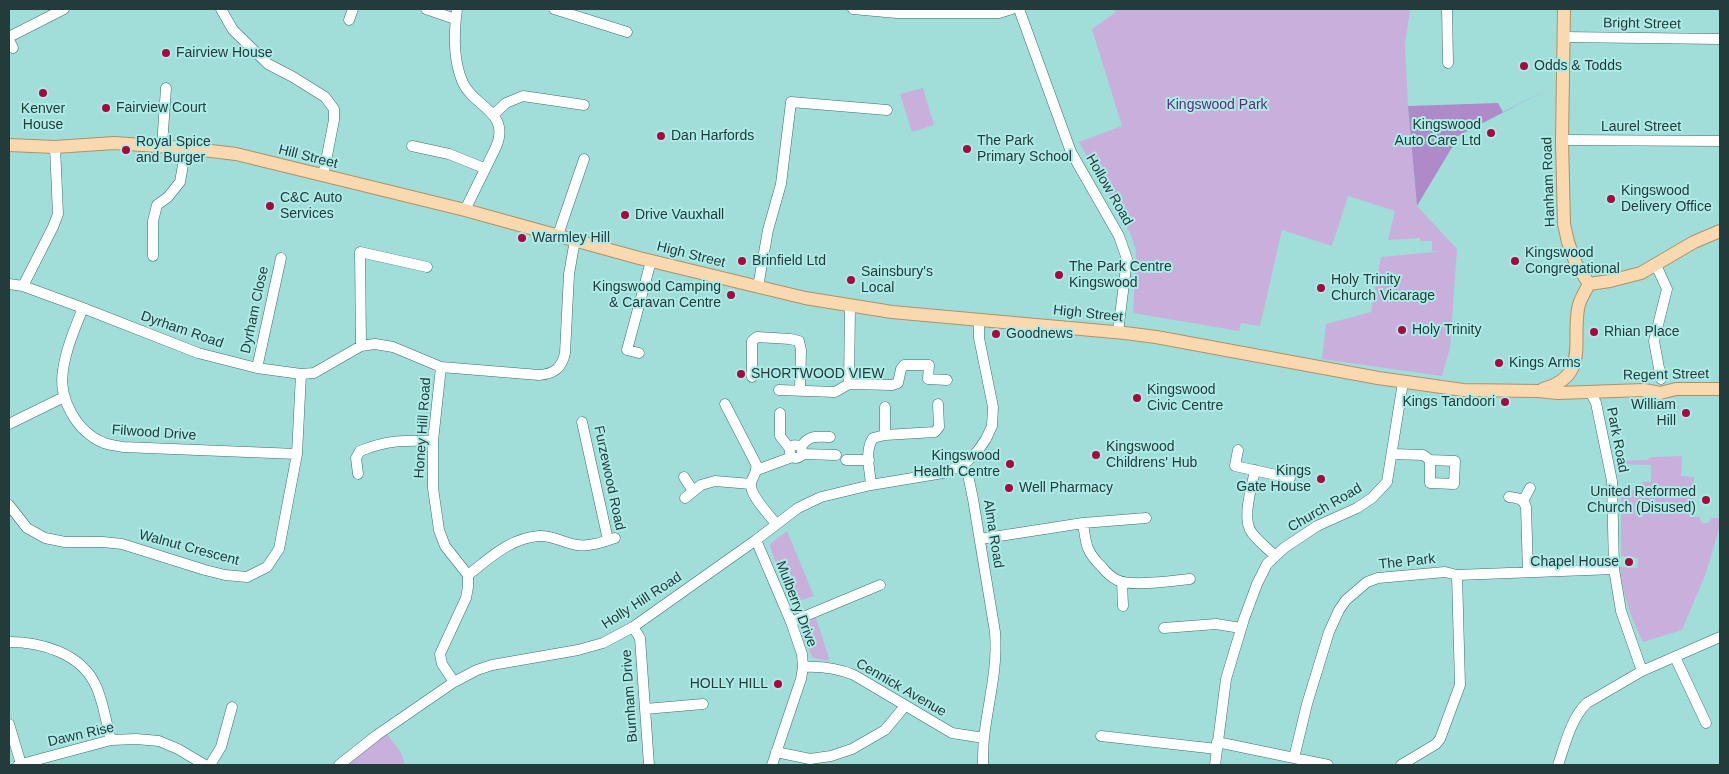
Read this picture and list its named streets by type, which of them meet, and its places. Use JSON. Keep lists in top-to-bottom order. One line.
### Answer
{"streets":{"main road":["Hill Street","Hanham Road","High Street","Regent Street"],"street":["Bright Street","Laurel Street","Hollow Road","Dyrham Close","Dyrham Road","Honey Hill Road","Filwood Drive","Park Road","Furzewood Road","Church Road","Alma Road","Walnut Crescent","The Park","Holly Hill Road","Mulberry Drive","Cennick Avenue","Burnham Drive","Dawn Rise"]},"crossings":[["Bright Street","Hanham Road"],["Laurel Street","Hanham Road"],["Hill Street","High Street"],["Hill Street","Honey Hill Road"],["Hollow Road","High Street"],["High Street","Regent Street"],["High Street","Park Road"],["High Street","Church Road"],["Dyrham Close","Dyrham Road"],["Dyrham Road","Honey Hill Road"],["Dyrham Road","Filwood Drive"],["Dyrham Road","Walnut Crescent"],["Regent Street","Park Road"],["Honey Hill Road","Furzewood Road"],["Filwood Drive","Walnut Crescent"],["Park Road","The Park"],["Alma Road","Holly Hill Road"],["Alma Road","Cennick Avenue"],["Holly Hill Road","Mulberry Drive"],["Holly Hill Road","Burnham Drive"],["Mulberry Drive","Cennick Avenue"]],"parks":["Kingswood Park"],"places":["Fairview House","Odds & Todds","Kenver House","Fairview Court","Kingswood Auto Care Ltd","Dan Harfords","The Park Primary School","Royal Spice and Burger","Kingswood Delivery Office","C&C Auto Services","Drive Vauxhall","Warmley Hill","Brinfield Ltd","Kingswood Congregational","The Park Centre Kingswood","Sainsbury's Local","Holy Trinity Church Vicarage","Kingswood Camping & Caravan Centre","Holy Trinity","Rhian Place","Goodnews","Kings Arms","SHORTWOOD VIEW","Kingswood Civic Centre","Kings Tandoori","William Hill","Kingswood Childrens' Hub","Kingswood Health Centre","Kings Gate House","Well Pharmacy","United Reformed Church (Disused)","Chapel House","HOLLY HILL"]}
